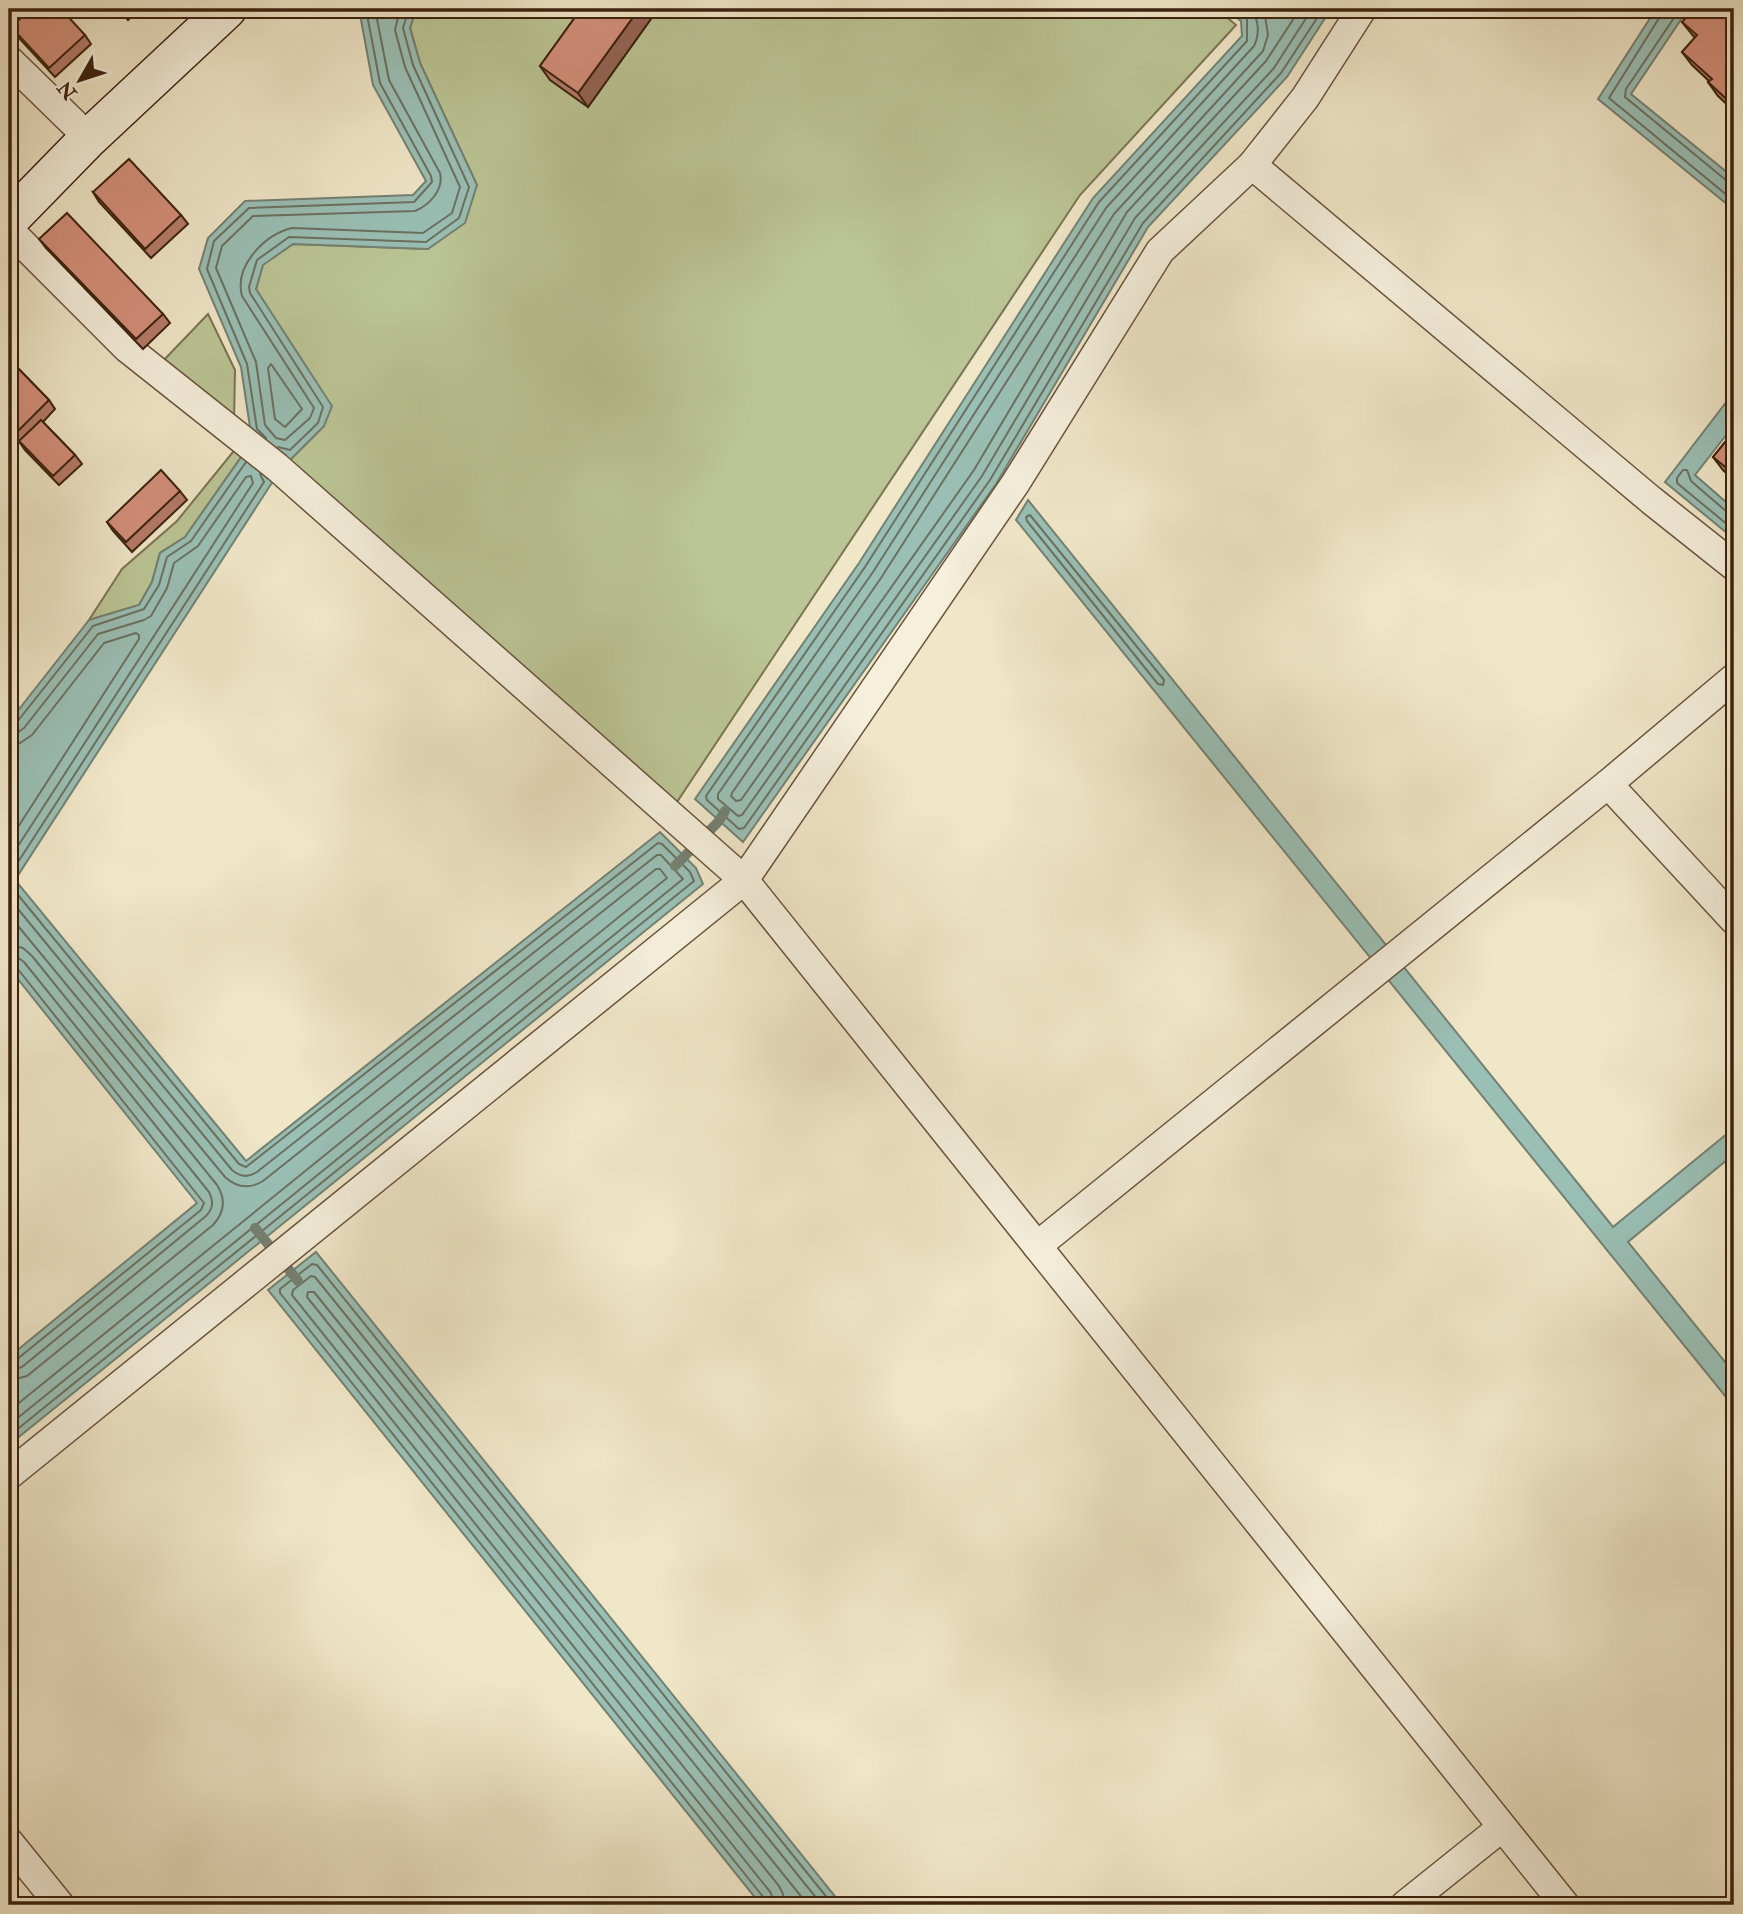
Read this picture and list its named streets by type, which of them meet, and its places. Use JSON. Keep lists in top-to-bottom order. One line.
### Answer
{"north":"bottom left"}
